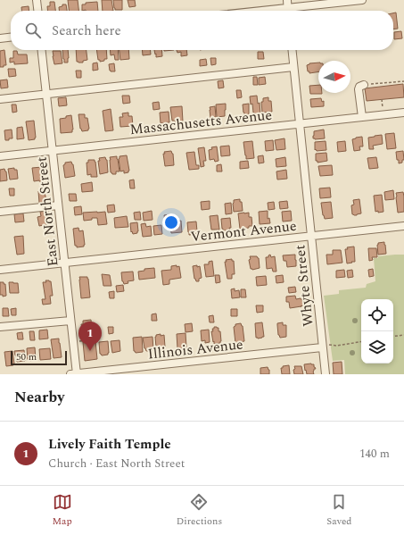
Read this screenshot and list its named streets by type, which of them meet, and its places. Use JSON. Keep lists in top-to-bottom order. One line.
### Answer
{"streets":{"street":["Massachusetts Avenue","East North Street","Vermont Avenue","Whyte Street","Illinois Avenue"]},"crossings":[["Massachusetts Avenue","East North Street"],["Massachusetts Avenue","Whyte Street"],["East North Street","Vermont Avenue"],["East North Street","Illinois Avenue"],["Vermont Avenue","Whyte Street"],["Whyte Street","Illinois Avenue"]],"scale_bar":"50 m","north":"right","page":{"search":"Search here","pins":"1","scale":"50 m","heading":"Nearby","list":[{"mark":"1","name":"Lively Faith Temple","note":"Church · East North Street","value":"140 m"}],"nav":["Map","Directions","Saved"]}}
